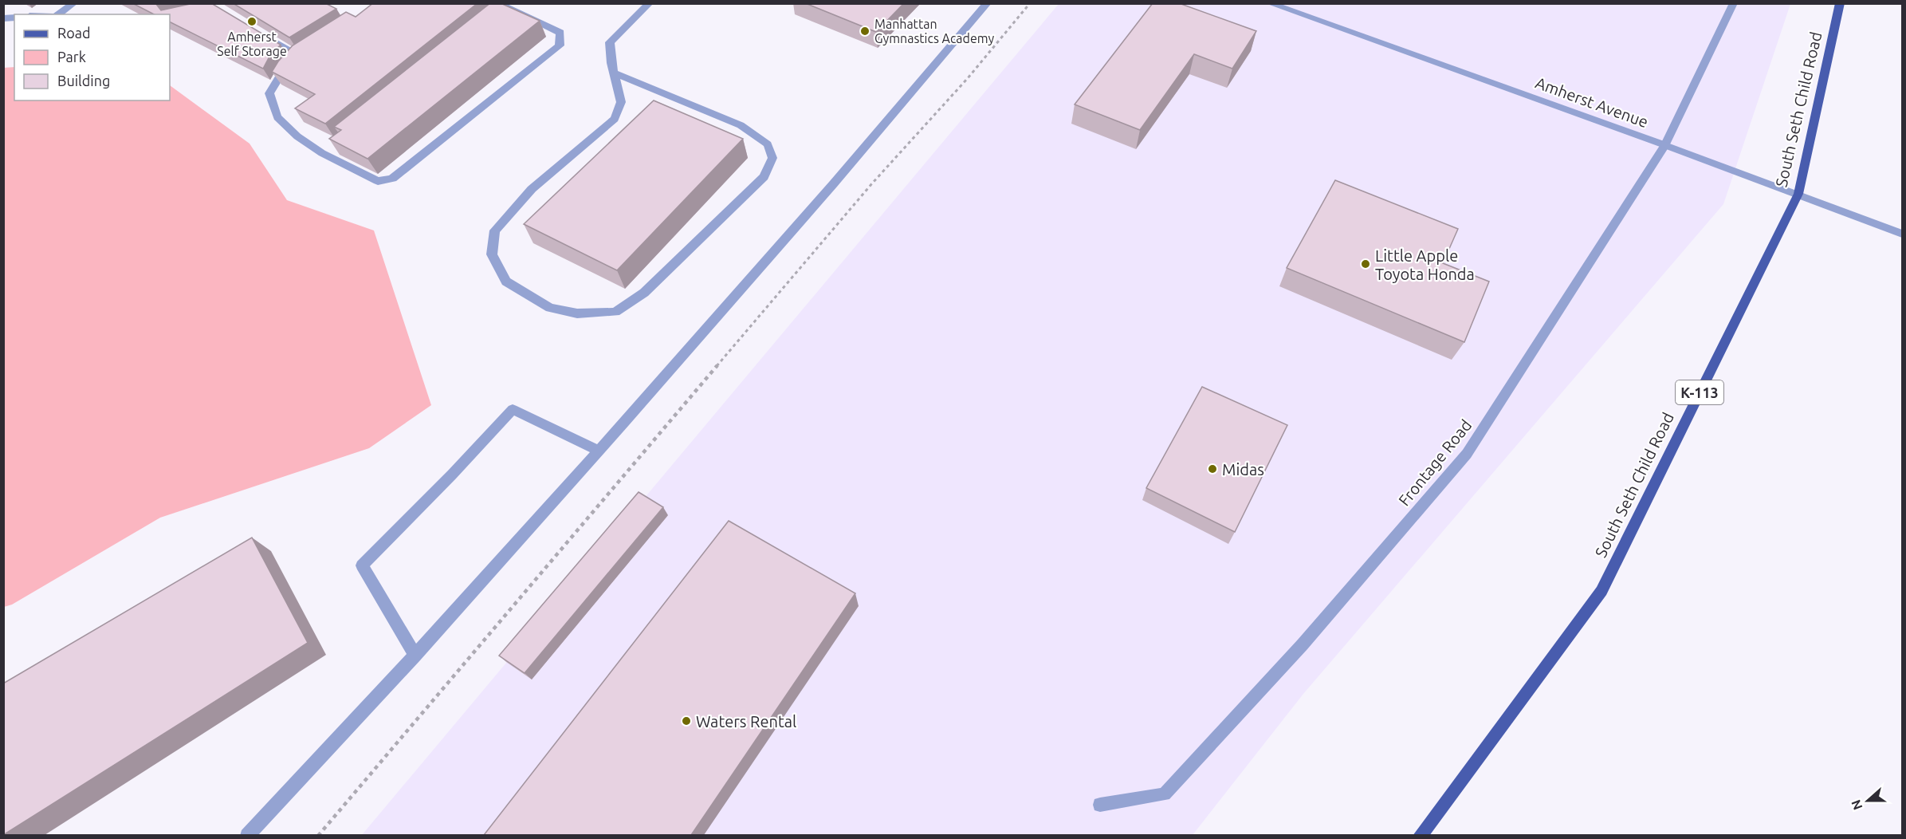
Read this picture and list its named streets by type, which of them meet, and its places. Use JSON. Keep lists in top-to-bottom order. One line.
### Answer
{"streets":{"main road":["South Seth Child Road","K-113"],"street":["Amherst Avenue","Frontage Road"]},"crossings":[["Amherst Avenue","South Seth Child Road"],["Amherst Avenue","Frontage Road"]],"places":["Amherst Self Storage","Manhattan Gymnastics Academy","Little Apple Toyota Honda","Midas","Waters Rental"],"legend":["Road","Park","Building"],"north":"left"}
